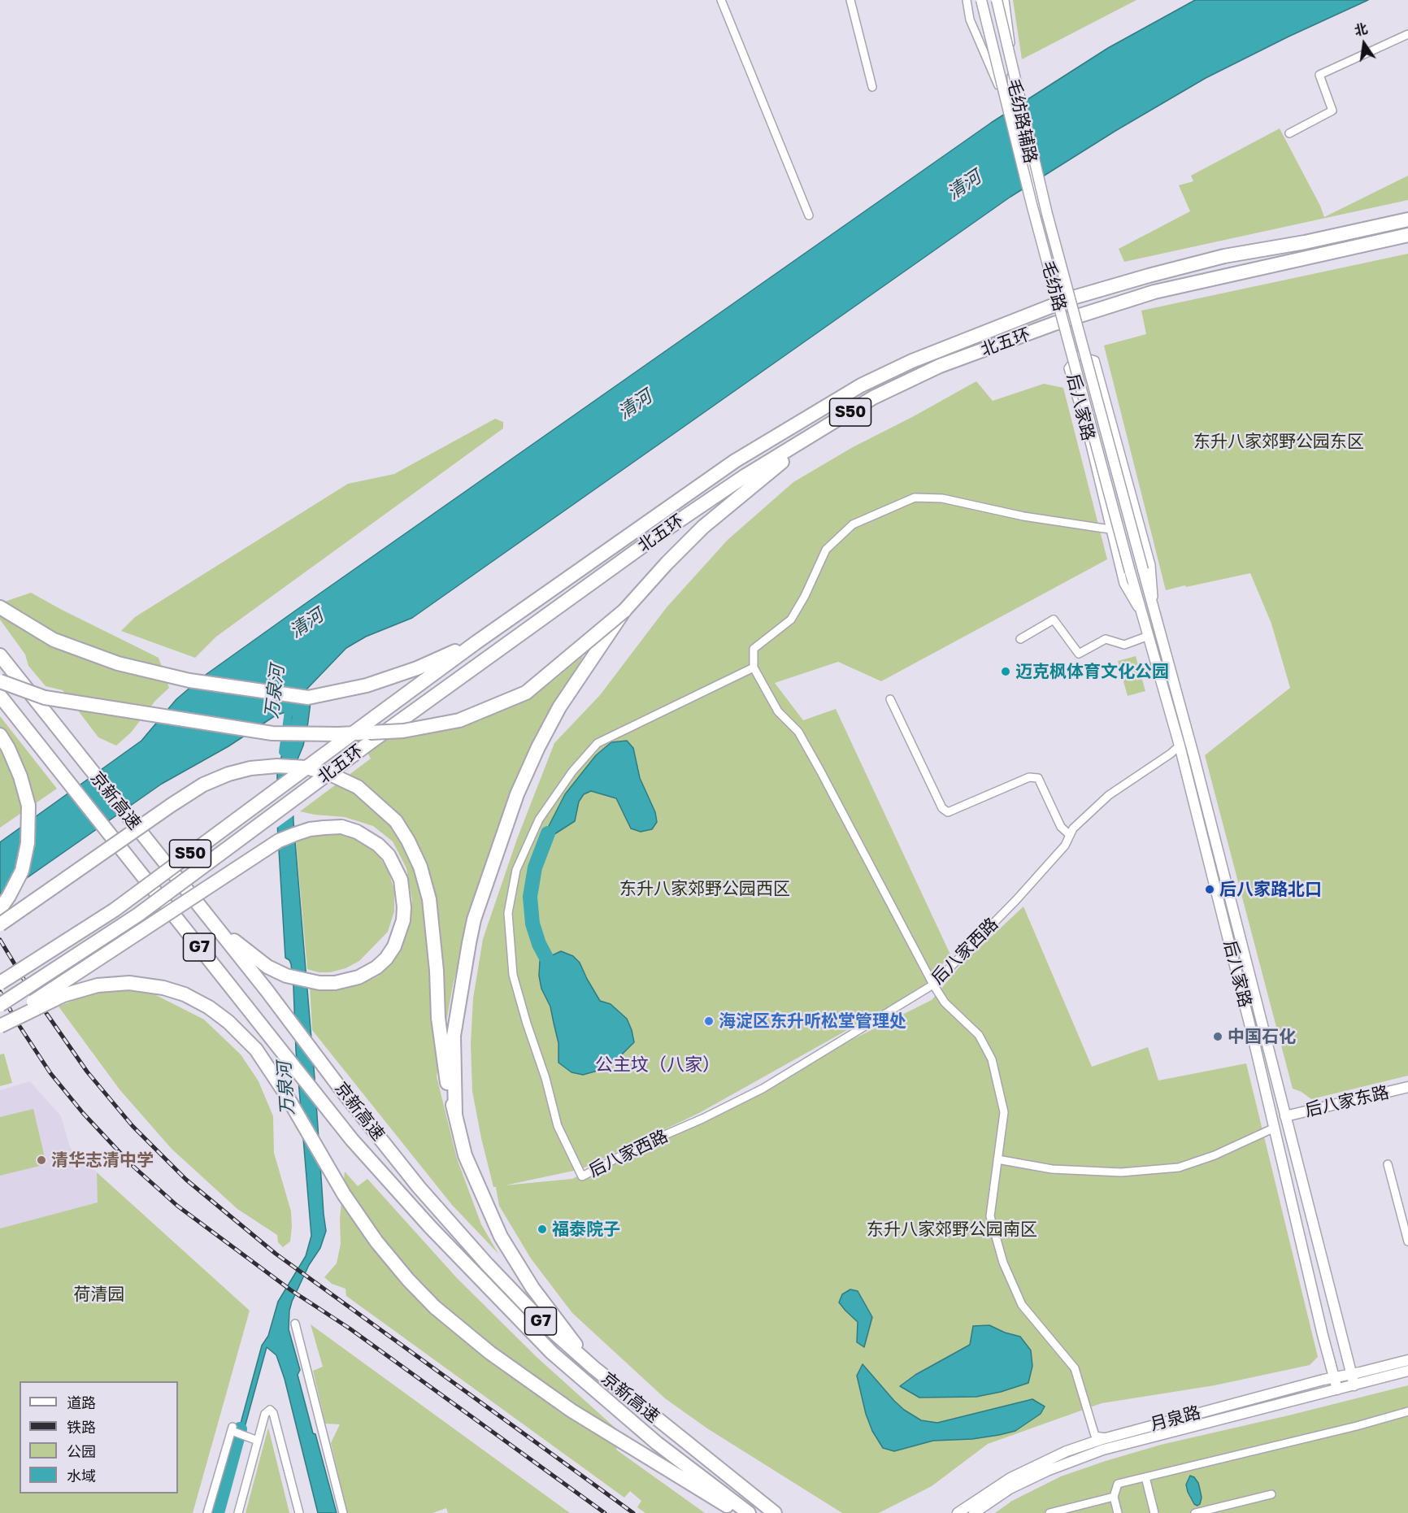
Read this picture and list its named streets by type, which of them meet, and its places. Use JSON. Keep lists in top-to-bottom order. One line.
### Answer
{"streets":{"highway":["北五环","S50","京新高速","G7"],"main road":["毛纺路","后八家路","后八家东路","月泉路"],"street":["毛纺路辅路","后八家西路"]},"crossings":[["毛纺路","后八家路"],["后八家路","后八家西路"],["后八家路","后八家东路"],["后八家路","月泉路"]],"districts":["公主坟（八家）"],"water":["清河","万泉河"],"parks":["东升八家郊野公园东区","东升八家郊野公园西区","东升八家郊野公园南区","荷清园"],"places":["迈克枫体育文化公园","后八家路北口","海淀区东升听松堂管理处","中国石化","清华志清中学","福泰院子"],"legend":["道路","铁路","公园","水域"],"north":"top"}
